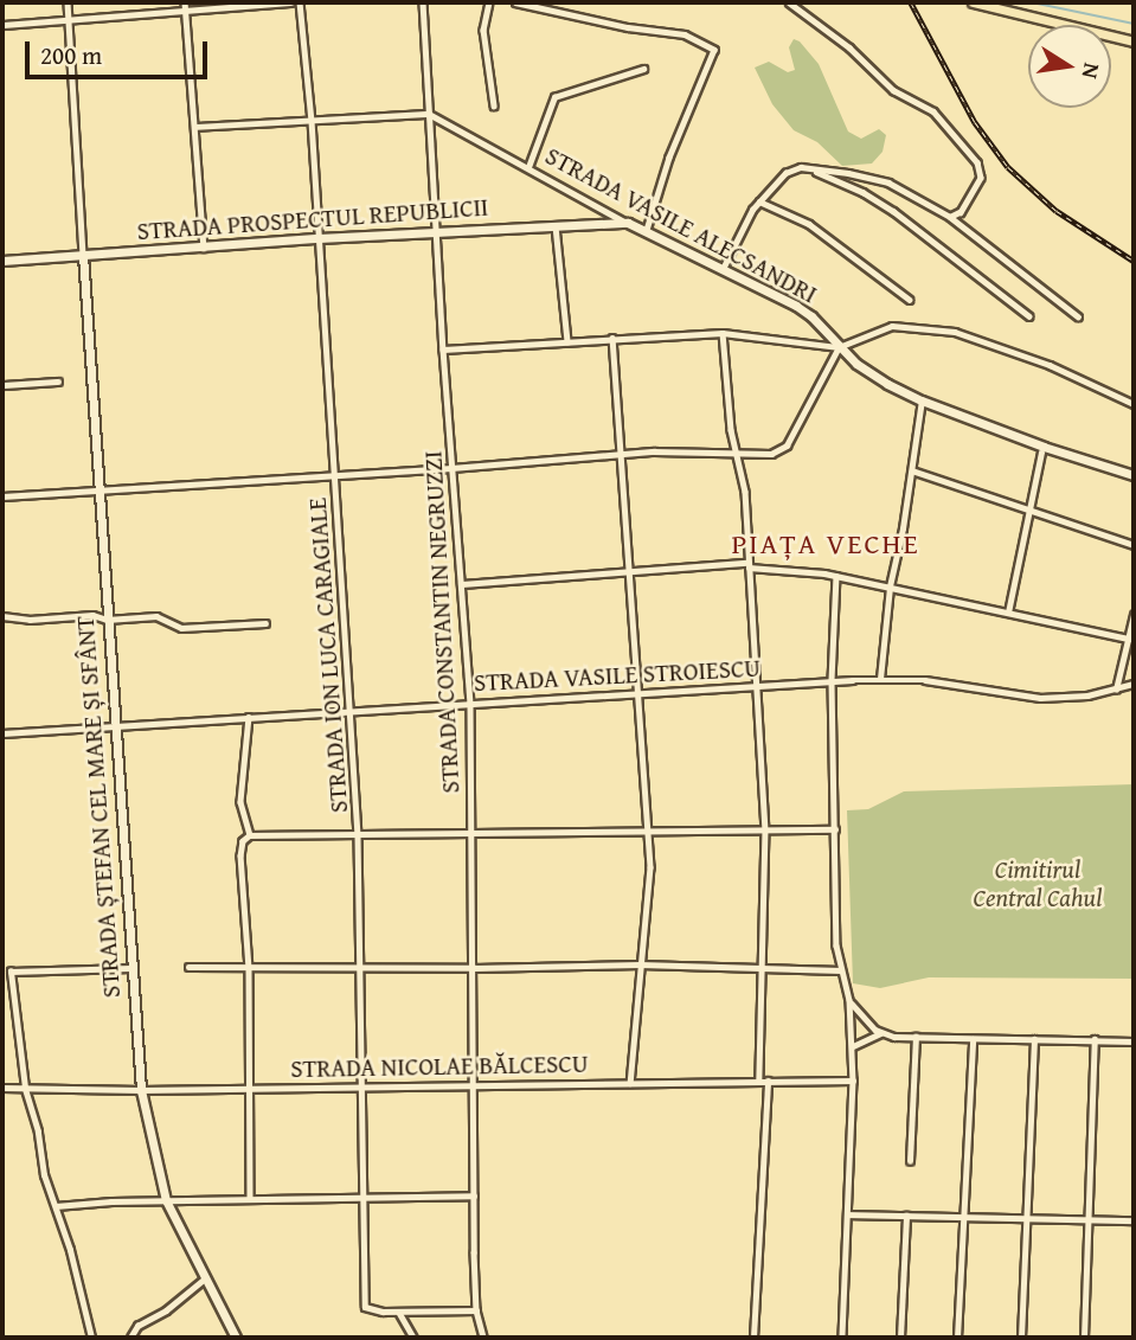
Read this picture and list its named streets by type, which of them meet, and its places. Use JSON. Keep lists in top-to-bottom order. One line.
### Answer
{"streets":{"main road":["STRADA PROSPECTUL REPUBLICII","STRADA VASILE ALECSANDRI","STRADA ȘTEFAN CEL MARE ȘI SFÂNT"],"street":["STRADA CONSTANTIN NEGRUZZI","STRADA ION LUCA CARAGIALE","STRADA VASILE STROIESCU","STRADA NICOLAE BĂLCESCU"]},"crossings":[["STRADA PROSPECTUL REPUBLICII","STRADA VASILE ALECSANDRI"],["STRADA PROSPECTUL REPUBLICII","STRADA CONSTANTIN NEGRUZZI"],["STRADA PROSPECTUL REPUBLICII","STRADA ION LUCA CARAGIALE"],["STRADA PROSPECTUL REPUBLICII","STRADA ȘTEFAN CEL MARE ȘI SFÂNT"],["STRADA VASILE ALECSANDRI","STRADA CONSTANTIN NEGRUZZI"],["STRADA CONSTANTIN NEGRUZZI","STRADA VASILE STROIESCU"],["STRADA CONSTANTIN NEGRUZZI","STRADA NICOLAE BĂLCESCU"],["STRADA ION LUCA CARAGIALE","STRADA VASILE STROIESCU"],["STRADA ION LUCA CARAGIALE","STRADA NICOLAE BĂLCESCU"],["STRADA VASILE STROIESCU","STRADA ȘTEFAN CEL MARE ȘI SFÂNT"],["STRADA ȘTEFAN CEL MARE ȘI SFÂNT","STRADA NICOLAE BĂLCESCU"]],"districts":["PIAȚA VECHE"],"parks":["Cimitirul Central Cahul"],"scale_bar":"200 m","north":"right"}
